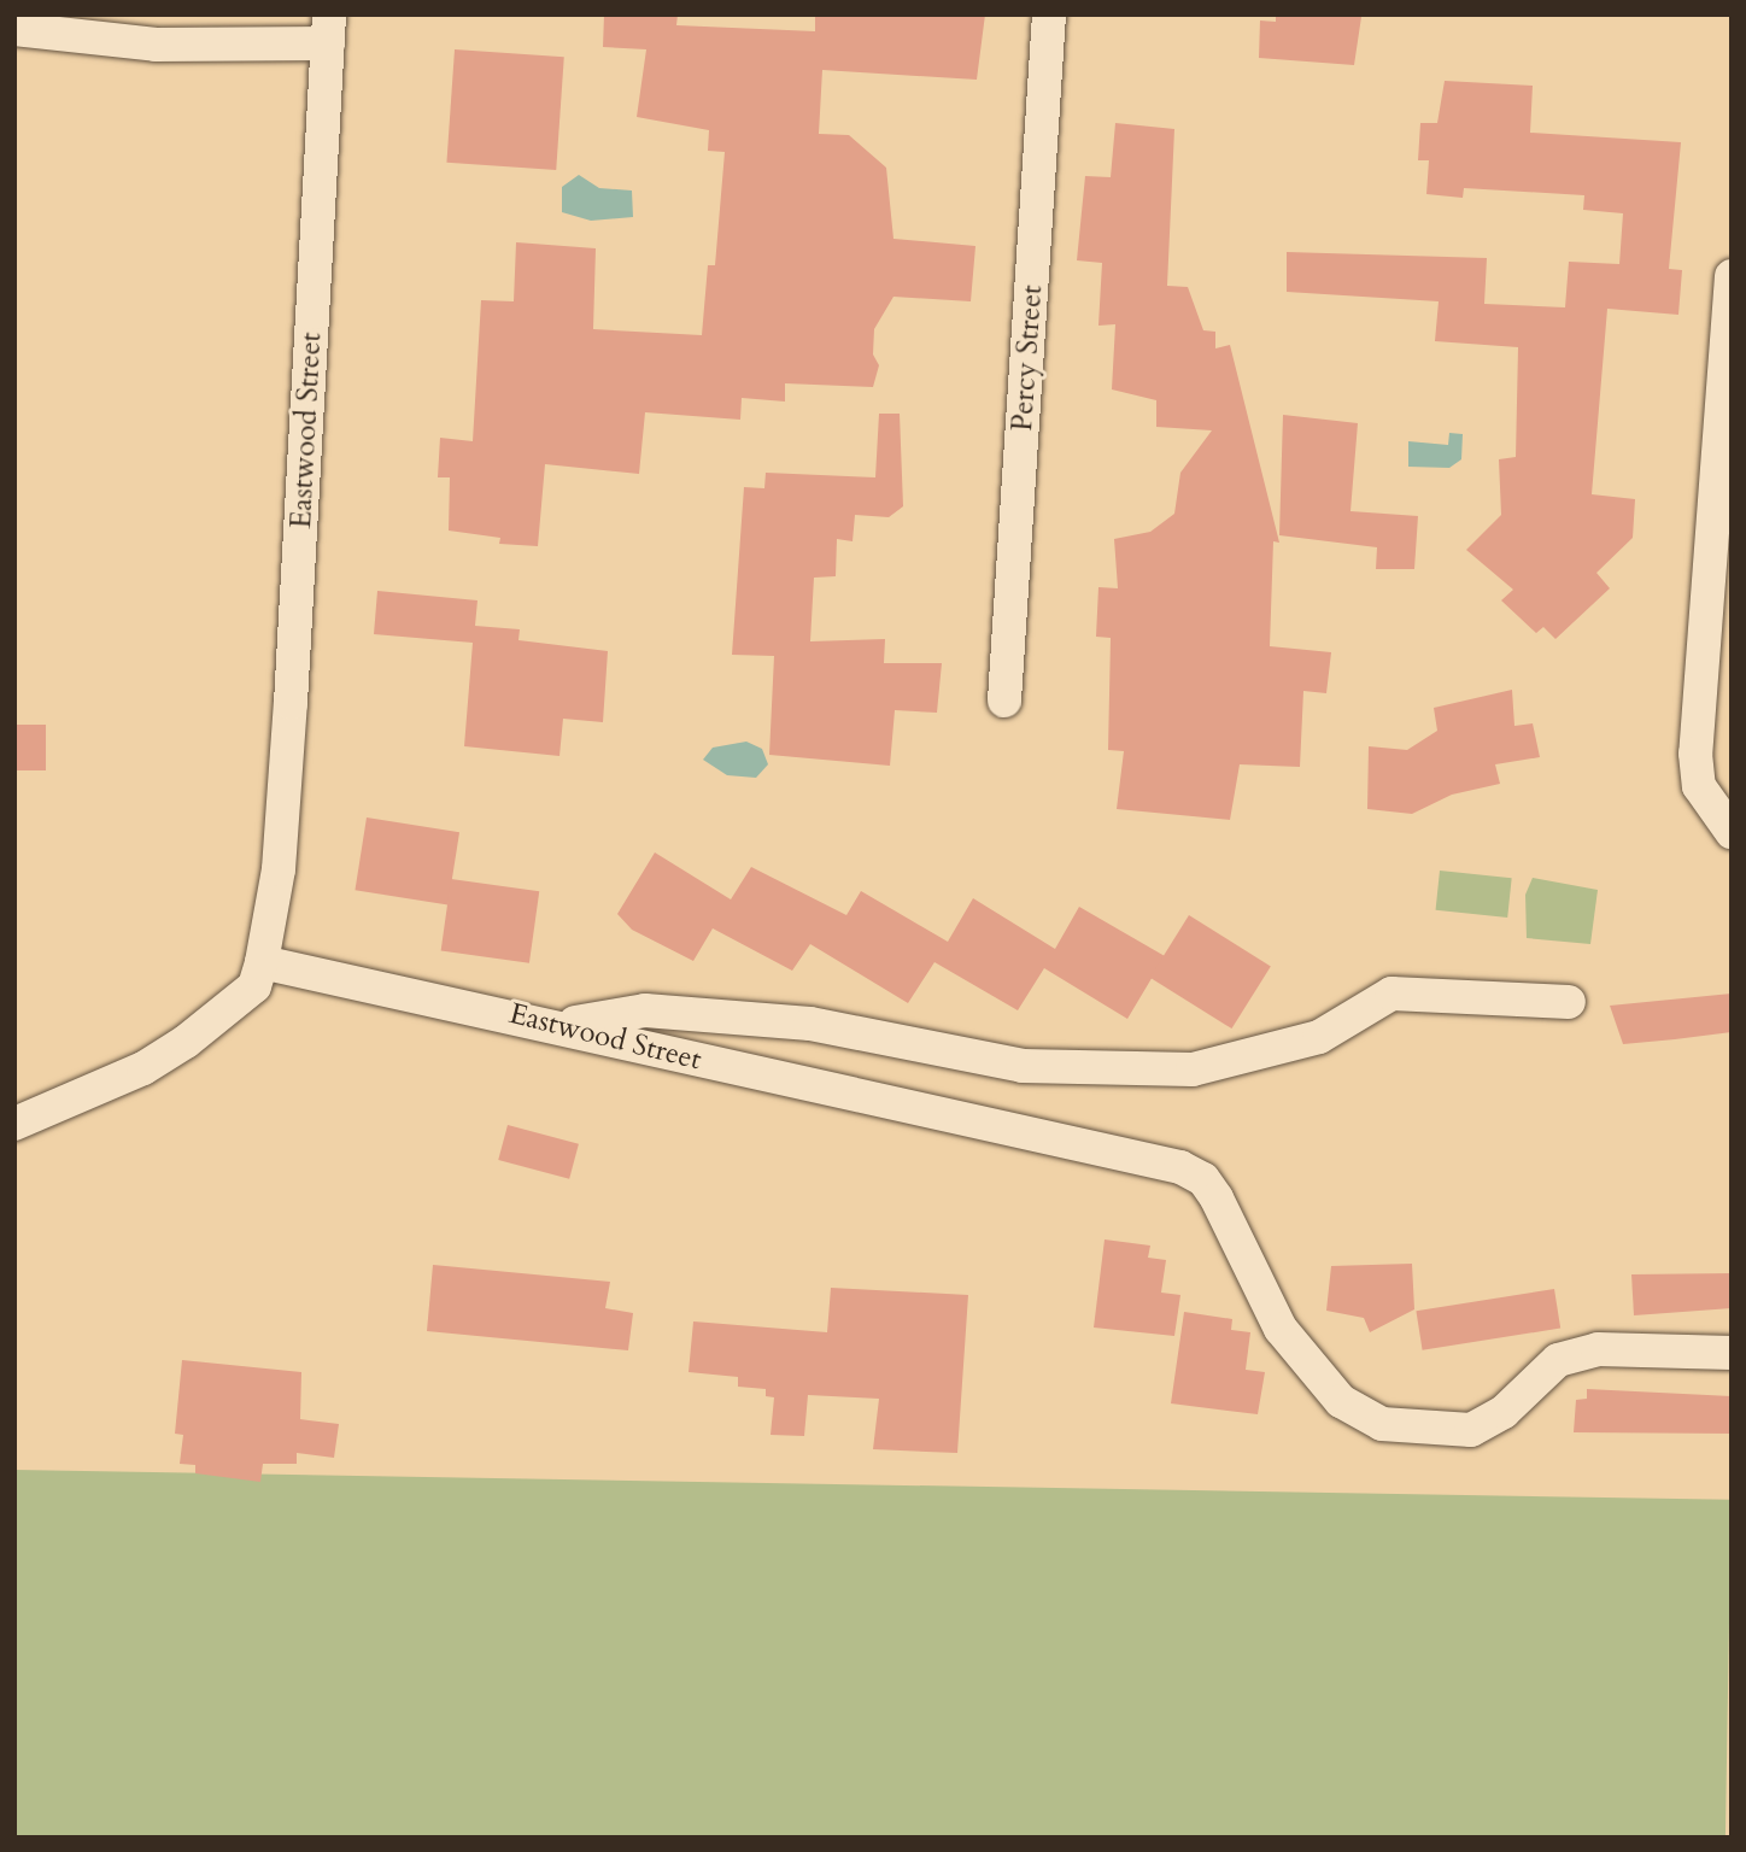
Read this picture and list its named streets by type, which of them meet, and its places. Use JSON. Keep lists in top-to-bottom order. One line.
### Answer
{"streets":{"street":["Percy Street","Eastwood Street"]}}
